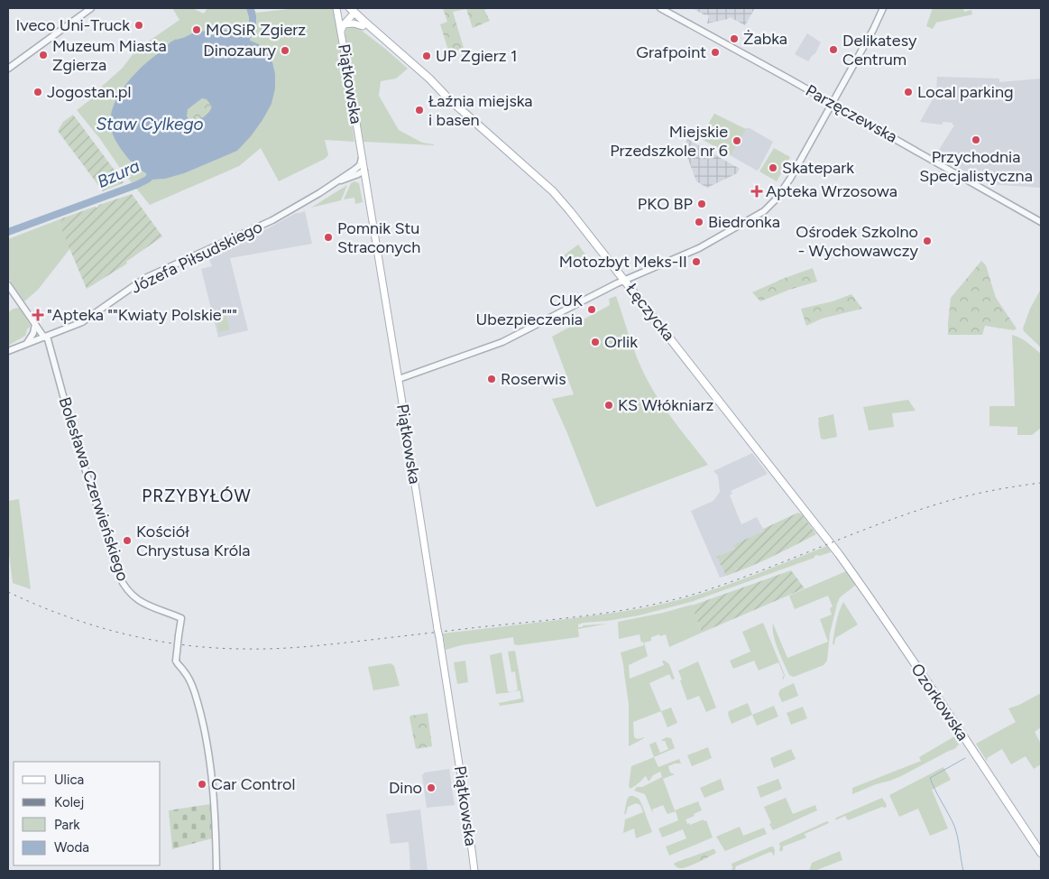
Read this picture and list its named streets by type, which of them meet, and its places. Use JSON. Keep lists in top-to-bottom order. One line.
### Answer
{"streets":{"main road":["Piątkowska","Łęczycka","Ozorkowska"],"street":["Parzęczewska","Józefa Piłsudskiego","Bolesława Czerwieńskiego"]},"crossings":[["Józefa Piłsudskiego","Bolesława Czerwieńskiego"],["Łęczycka","Ozorkowska"]],"districts":["PRZYBYŁÓW"],"water":["Staw Cylkego","Bzura"],"places":{"other":["Iveco Uni-Truck","MOSiR Zgierz","Żabka","Delikatesy Centrum","Dinozaury","Grafpoint","Muzeum Miasta Zgierza","UP Zgierz 1","Jogostan.pl","Local parking","Łaźnia miejska i basen","Przychodnia Specjalistyczna","Miejskie Przedszkole nr 6","Skatepark","PKO BP","Biedronka","Pomnik Stu Straconych","Ośrodek Szkolno - Wychowawczy","Motozbyt Meks-II","CUK Ubezpieczenia","Orlik","Roserwis","KS Włókniarz","Kościół Chrystusa Króla","Car Control","Dino"],"health":["Apteka Wrzosowa","\"Apteka \"\"Kwiaty Polskie\"\"\""]},"legend":["Ulica","Kolej","Park","Woda"]}
